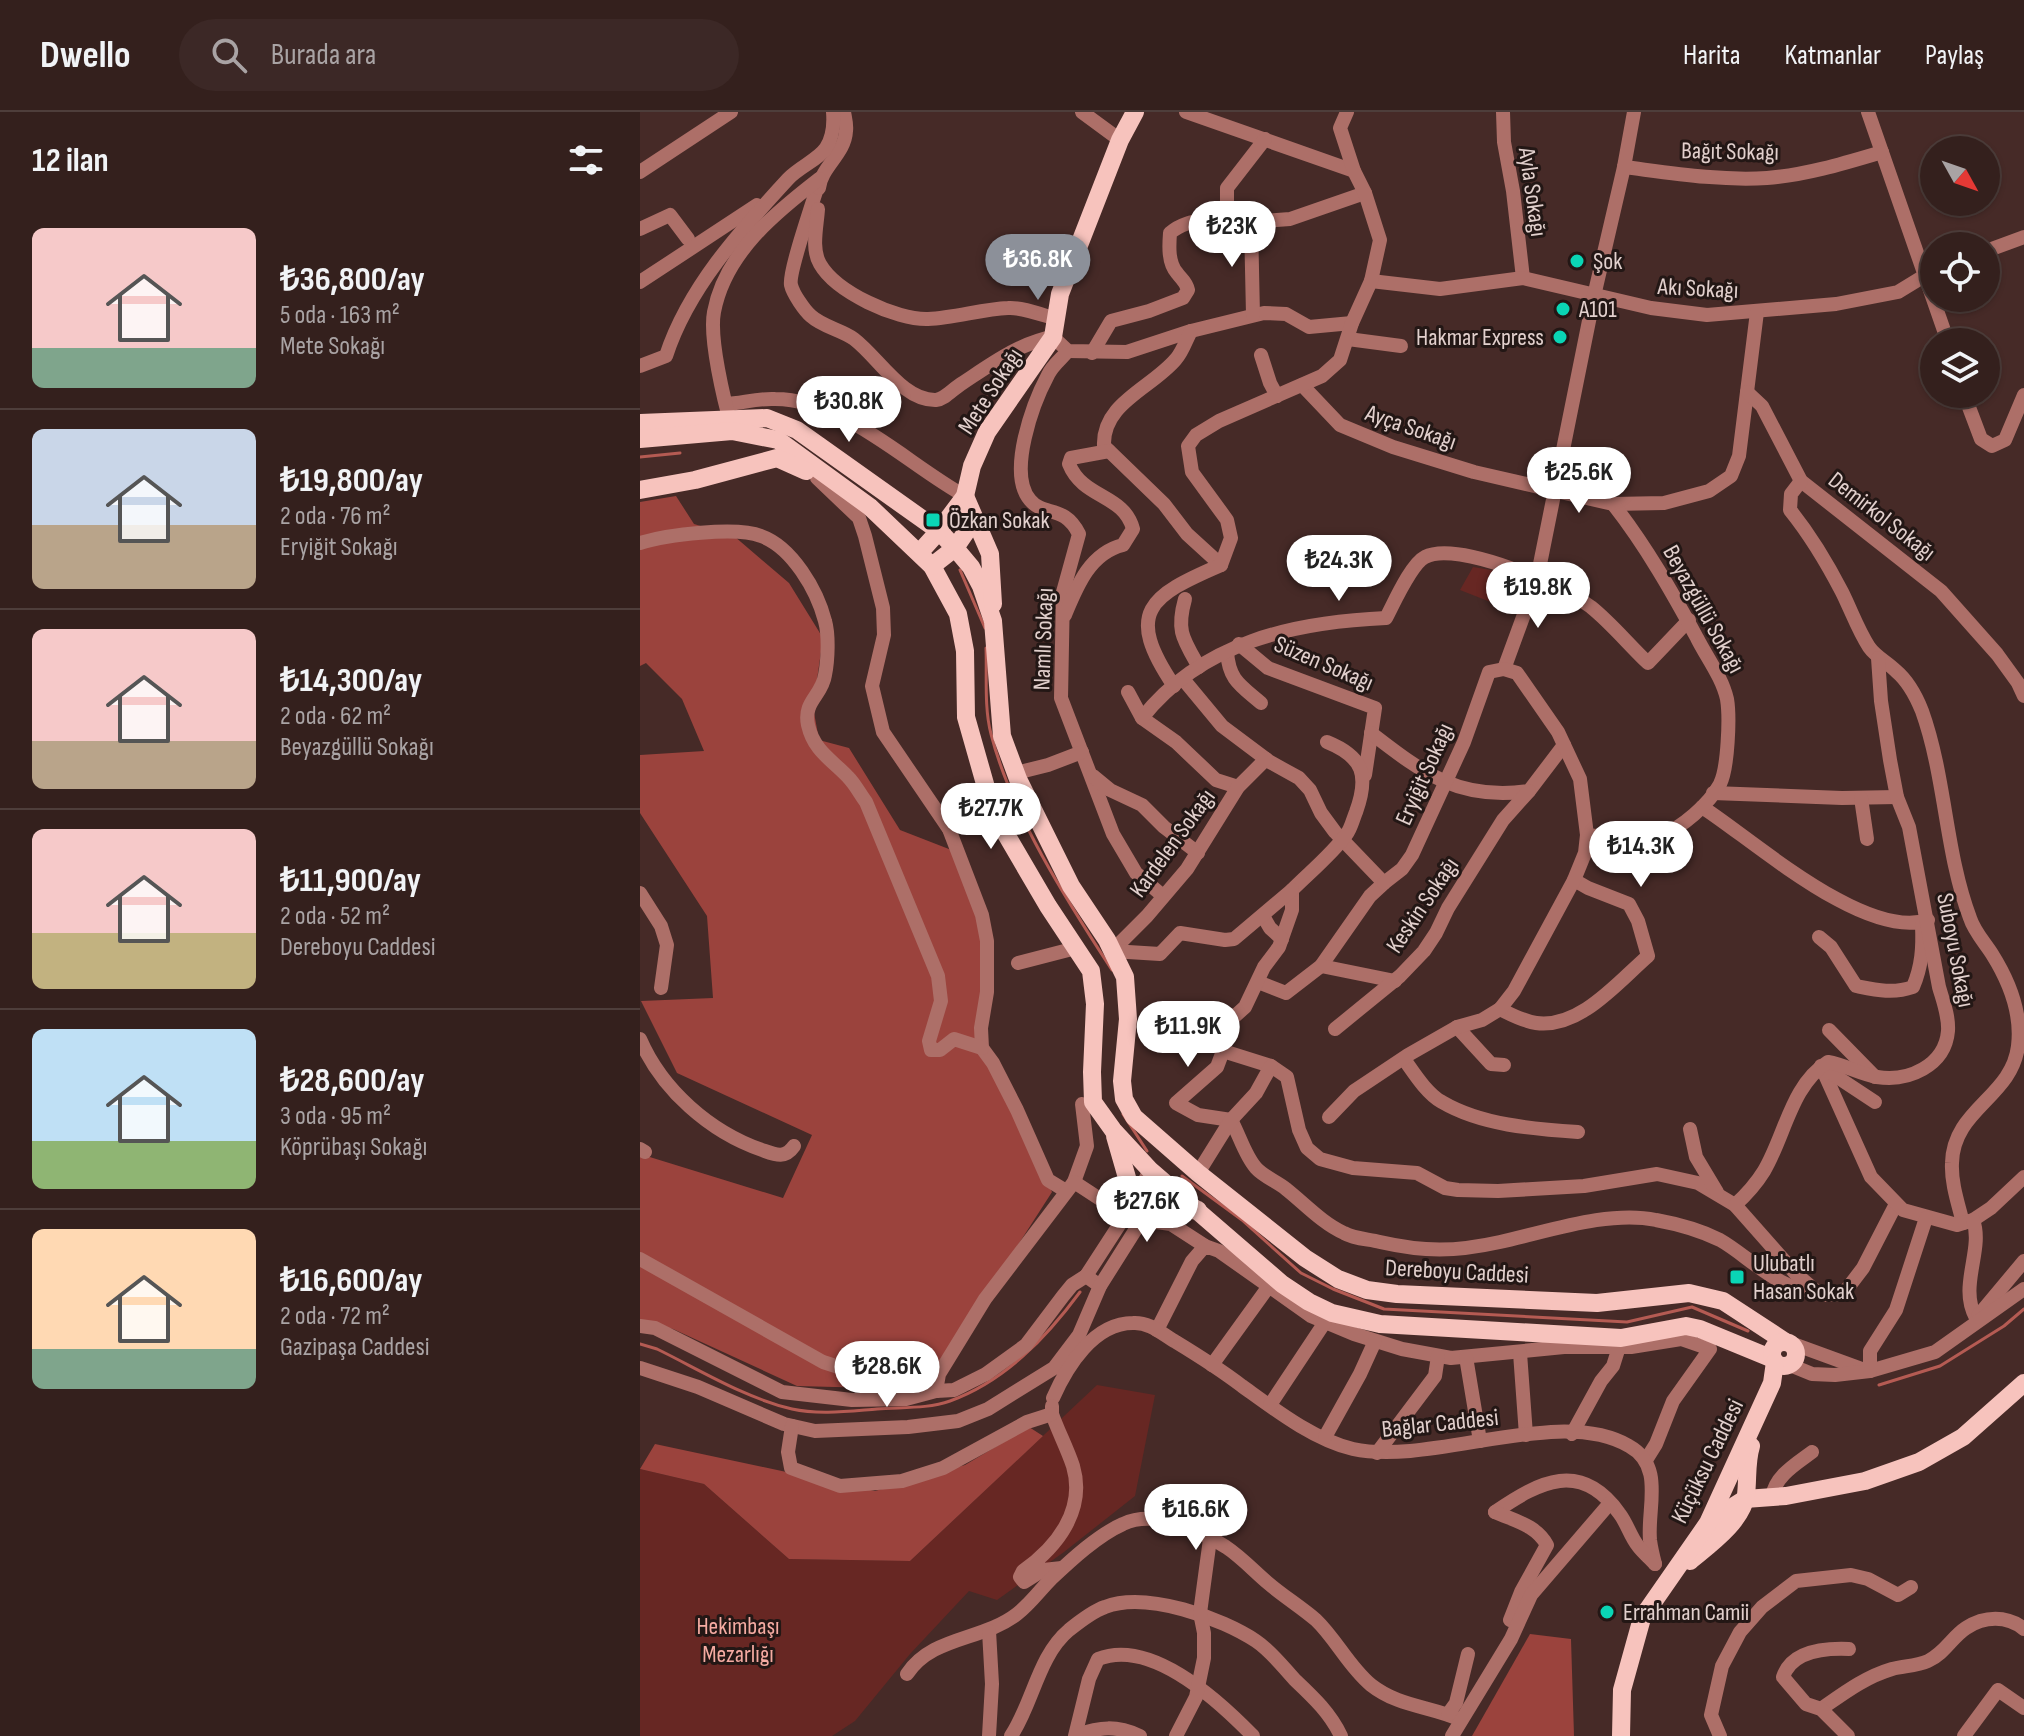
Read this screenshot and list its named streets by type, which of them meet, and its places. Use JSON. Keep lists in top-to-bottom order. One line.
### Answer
{"streets":{"main road":["Mete Sokağı","Dereboyu Caddesi","Küçüksu Caddesi"],"street":["Bağıt Sokağı","Ayla Sokağı","Akı Sokağı","Ayça Sokağı","Demirkol Sokağı","Beyazgüllü Sokağı","Namlı Sokağı","Süzen Sokağı","Eryiğit Sokağı","Kardelen Sokağı","Keskin Sokağı","Suboyu Sokağı","Bağlar Caddesi"]},"crossings":[["Bağıt Sokağı","Eryiğit Sokağı"],["Ayla Sokağı","Akı Sokağı"],["Akı Sokağı","Ayça Sokağı"],["Akı Sokağı","Eryiğit Sokağı"],["Mete Sokağı","Dereboyu Caddesi"],["Ayça Sokağı","Demirkol Sokağı"],["Ayça Sokağı","Beyazgüllü Sokağı"],["Ayça Sokağı","Eryiğit Sokağı"],["Namlı Sokağı","Kardelen Sokağı"],["Süzen Sokağı","Kardelen Sokağı"],["Süzen Sokağı","Dereboyu Caddesi"],["Kardelen Sokağı","Dereboyu Caddesi"]],"parks":["Hekimbaşı Mezarlığı"],"places":{"other":["Şok","A101","Hakmar Express","Errahman Camii"],"transit":["Özkan Sokak","Ulubatlı Hasan Sokak"]},"north":"bottom right","page":{"header":"Dwello","search":"Burada ara","nav":["Harita","Katmanlar","Paylaş"],"heading":"12 ilan","price":["₺23K","₺36.8K","₺30.8K","₺25.6K","₺24.3K","₺19.8K","₺27.7K","₺14.3K","₺11.9K","₺27.6K","₺28.6K","₺16.6K"],"list":[{"name":"₺36,800/ay","note":"5 oda · 163 m² · Mete Sokağı"},{"name":"₺19,800/ay","note":"2 oda · 76 m² · Eryiğit Sokağı"},{"name":"₺14,300/ay","note":"2 oda · 62 m² · Beyazgüllü Sokağı"},{"name":"₺11,900/ay","note":"2 oda · 52 m² · Dereboyu Caddesi"},{"name":"₺28,600/ay","note":"3 oda · 95 m² · Köprübaşı Sokağı"},{"name":"₺16,600/ay","note":"2 oda · 72 m² · Gazipaşa Caddesi"}]}}
